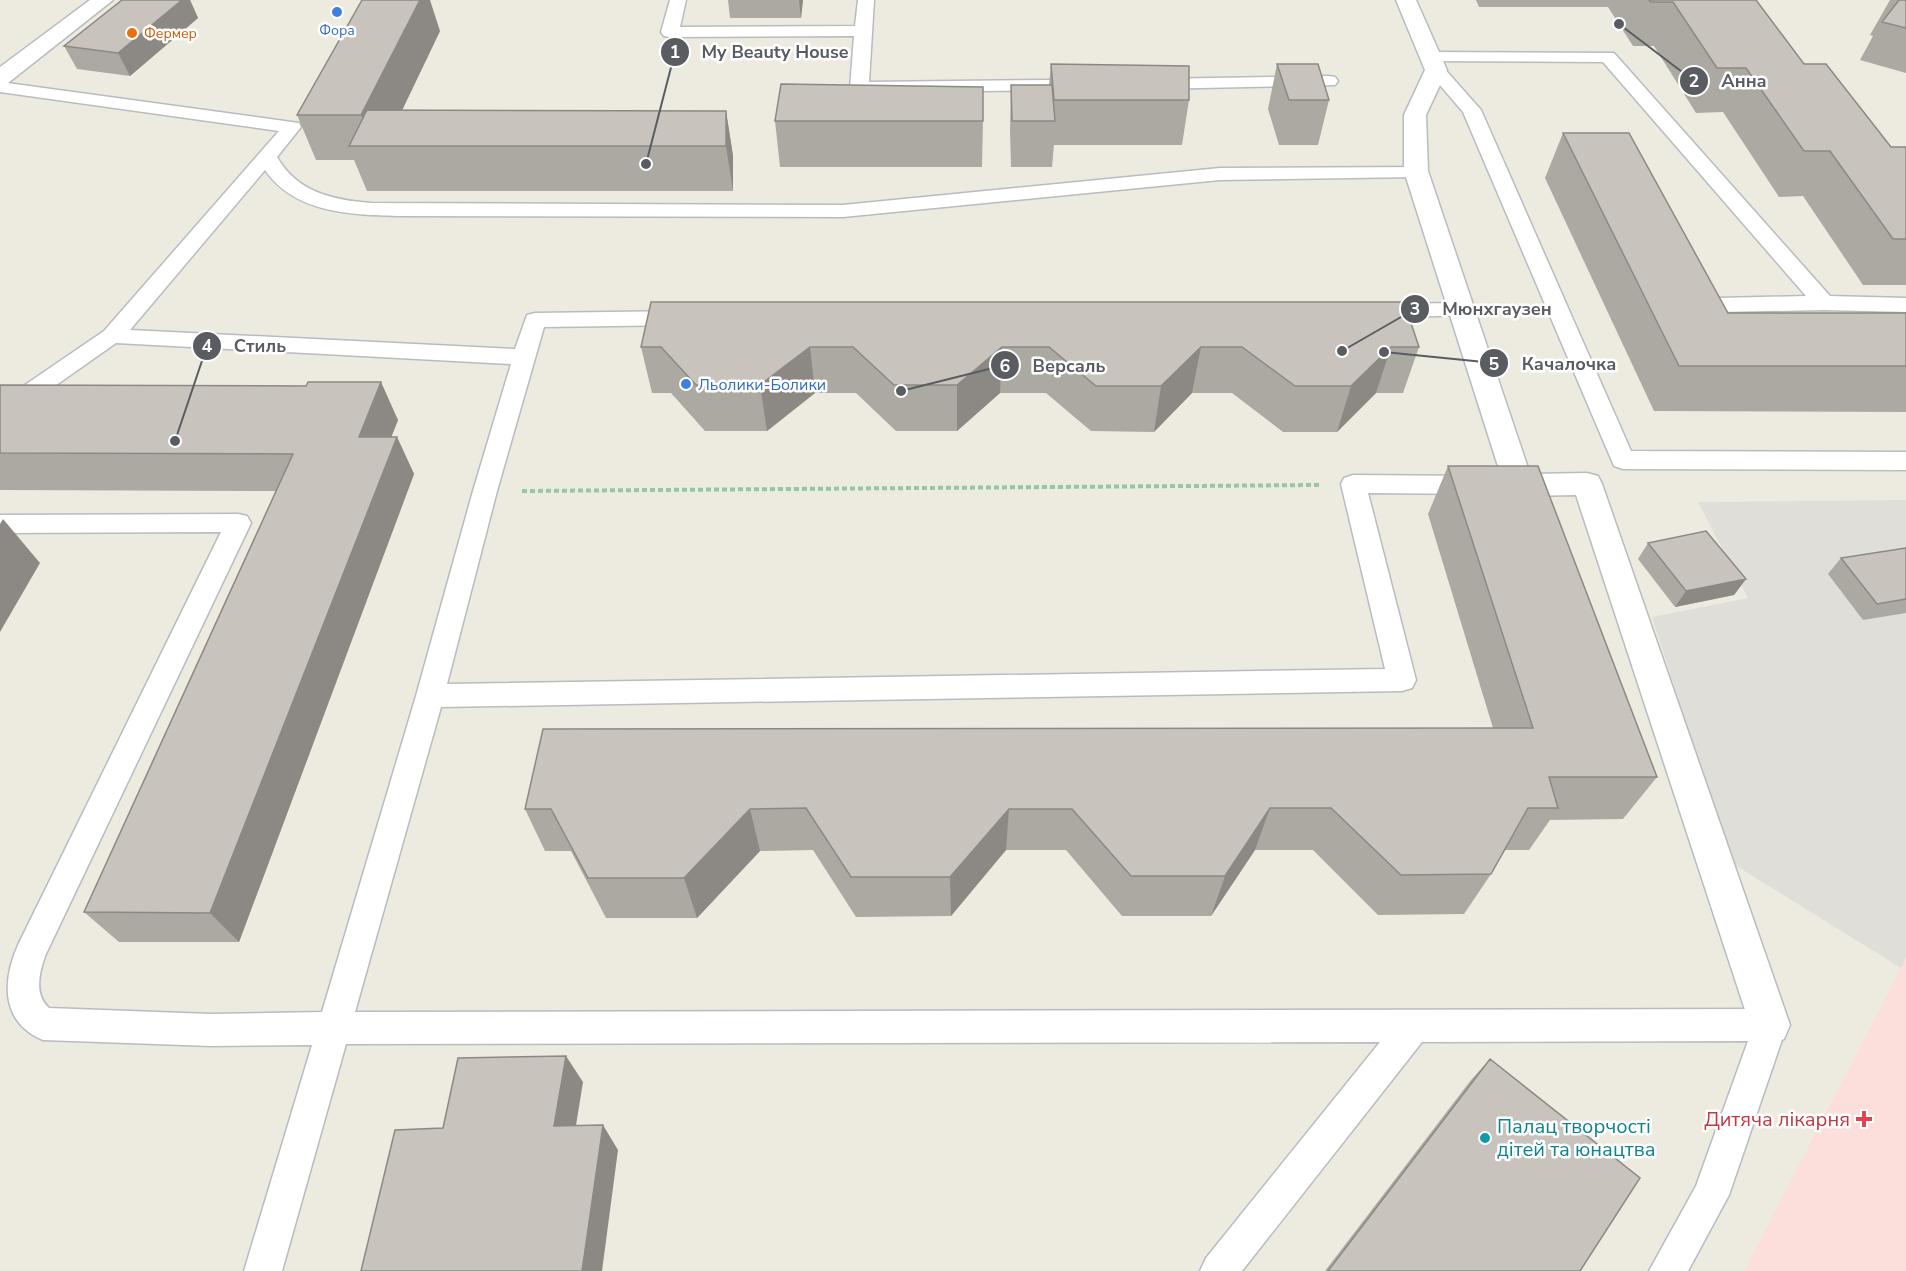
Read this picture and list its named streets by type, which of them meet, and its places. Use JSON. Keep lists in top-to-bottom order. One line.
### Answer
{"places":{"other":["Фора","Анна","Фермер","My Beauty House","Мюнхгаузен","Качалочка","Льолики-Болики","Версаль","Стиль","Палац творчості дітей та юнацтва"],"health":["Дитяча лікарня"]}}
